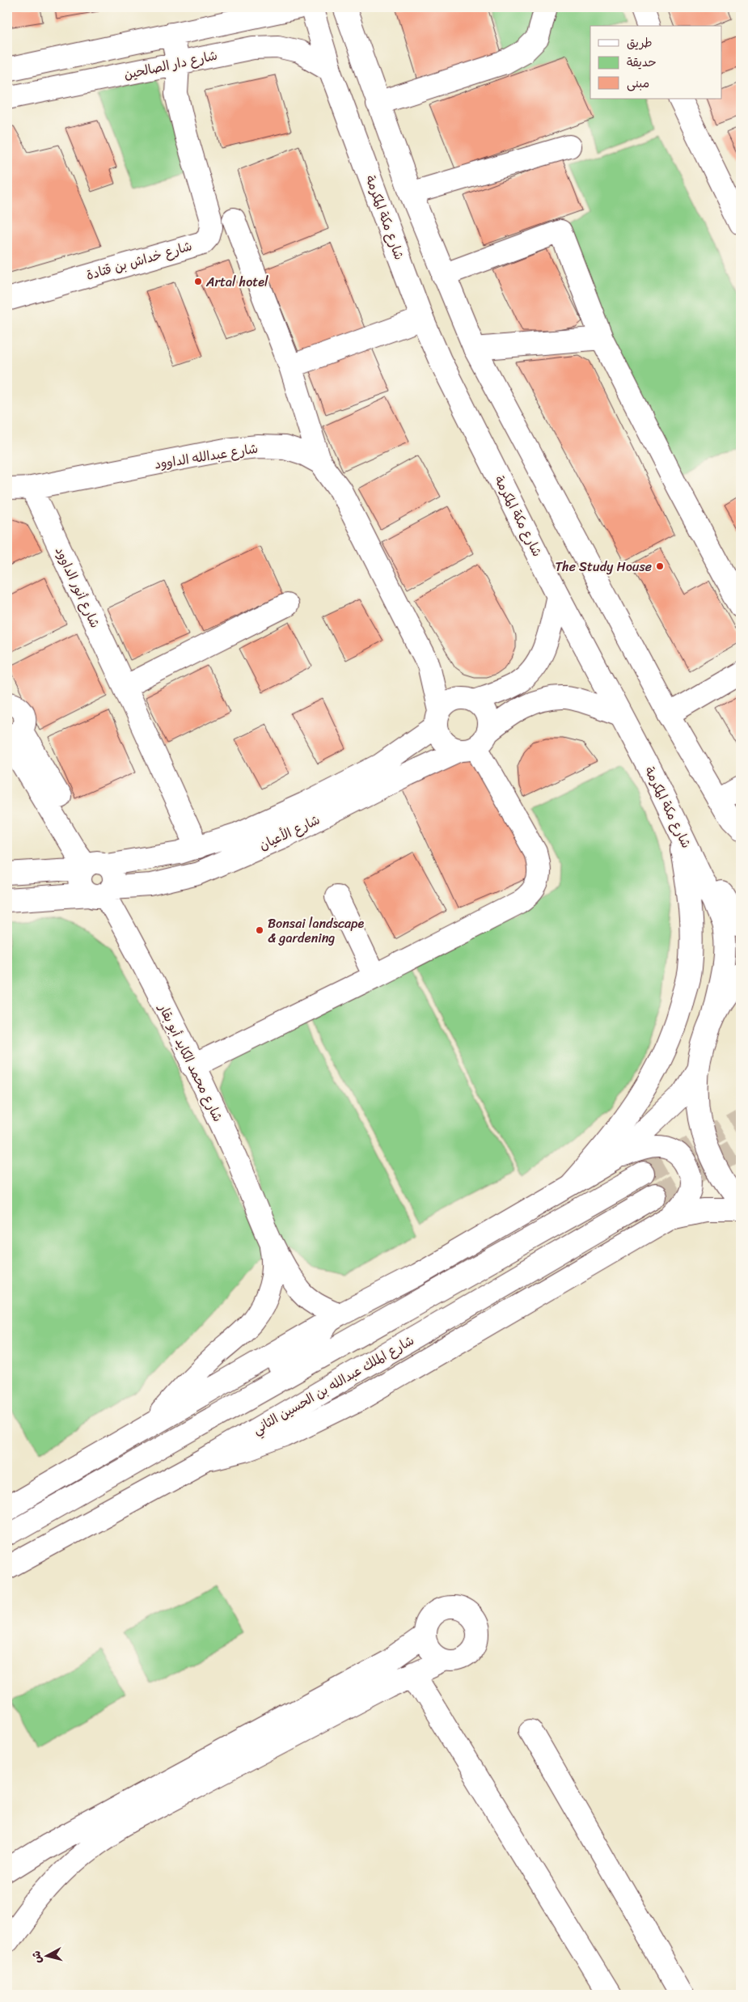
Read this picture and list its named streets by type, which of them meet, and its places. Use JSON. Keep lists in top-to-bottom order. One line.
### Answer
{"streets":{"main road":["شارع دار الصالحين","شارع مكة المكرمة","شارع خداش بن قتادة","شارع عبدالله الداوود","شارع أنور الداوود","شارع الأعيان","شارع محمد الكايد أبو بقار","شارع الملك عبدالله بن الحسين الثاني"]},"crossings":[["شارع دار الصالحين","شارع مكة المكرمة"],["شارع دار الصالحين","شارع خداش بن قتادة"],["شارع مكة المكرمة","شارع الأعيان"],["شارع عبدالله الداوود","شارع أنور الداوود"],["شارع عبدالله الداوود","شارع الأعيان"],["شارع أنور الداوود","شارع الأعيان"],["شارع الأعيان","شارع محمد الكايد أبو بقار"]],"places":["Artal hotel","The Study House","Bonsai landscape & gardening"],"legend":["طريق","حديقة","مبنى"],"north":"left"}
